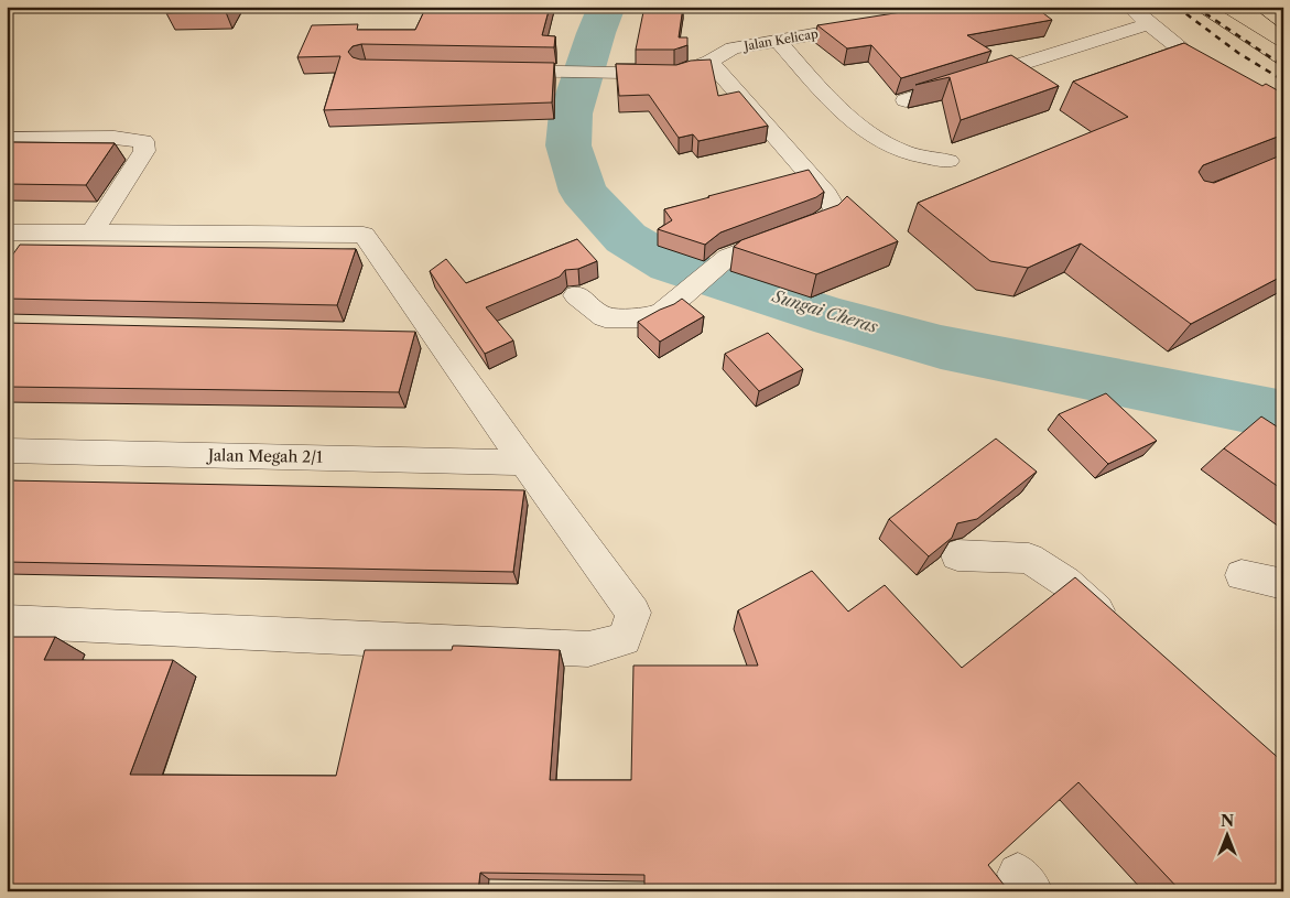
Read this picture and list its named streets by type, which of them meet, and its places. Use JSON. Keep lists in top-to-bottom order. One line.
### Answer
{"streets":{"street":["Jalan Kelicap","Jalan Megah 2/1"]},"water":["Sungai Cheras"],"north":"top"}
